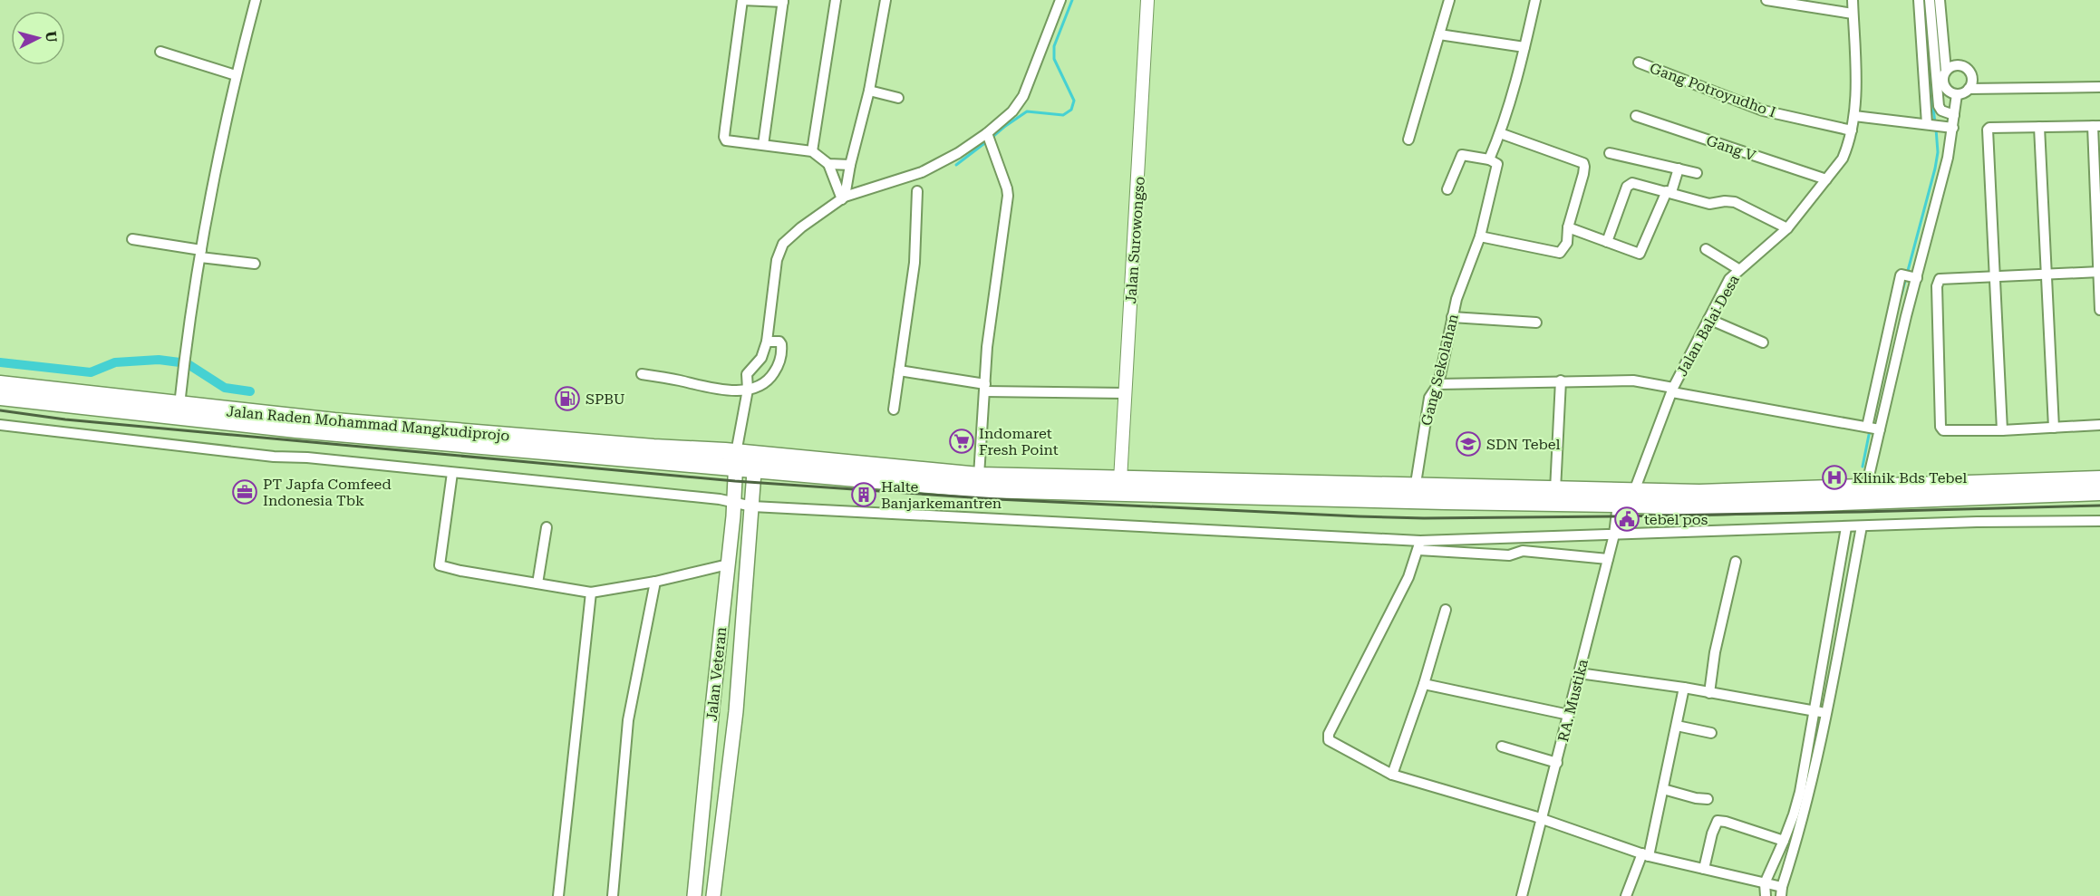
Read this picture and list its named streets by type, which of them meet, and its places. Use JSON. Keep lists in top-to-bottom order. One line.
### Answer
{"streets":{"highway":["Jalan Raden Mohammad Mangkudiprojo"],"main road":["Jalan Veteran"],"street":["Gang Potroyudho I","Gang V","Jalan Surowongso","Jalan Balai Desa","Gang Sekolahan","RA. Mustika"]},"crossings":[["Gang Potroyudho I","Jalan Balai Desa"],["Gang V","Jalan Balai Desa"],["Jalan Raden Mohammad Mangkudiprojo","Jalan Veteran"]],"places":{"fuel station":["SPBU"],"supermarket":["Indomaret Fresh Point"],"school or university":["SDN Tebel"],"hospital":["Klinik Bds Tebel"],"office":["PT Japfa Comfeed Indonesia Tbk"],"building":["Halte Banjarkemantren"],"public building":["tebel pos"]},"north":"right"}
